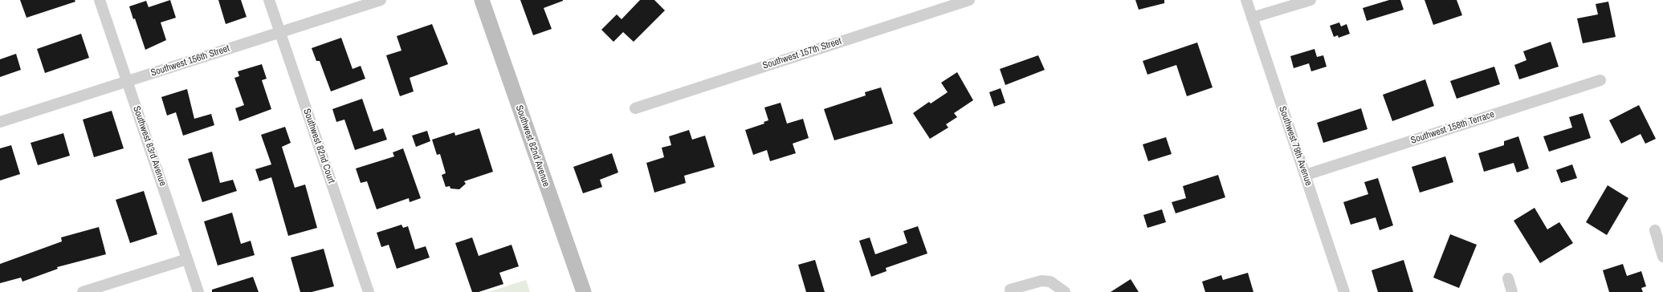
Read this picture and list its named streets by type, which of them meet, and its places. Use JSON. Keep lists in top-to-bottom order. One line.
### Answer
{"streets":{"street":["Southwest 157th Street","Southwest 156th Street","Southwest 158th Terrace","Southwest 83rd Avenue","Southwest 82nd Court","Southwest 82nd Avenue","Southwest 79th Avenue"]},"crossings":[["Southwest 156th Street","Southwest 83rd Avenue"],["Southwest 156th Street","Southwest 82nd Court"],["Southwest 158th Terrace","Southwest 79th Avenue"]]}
